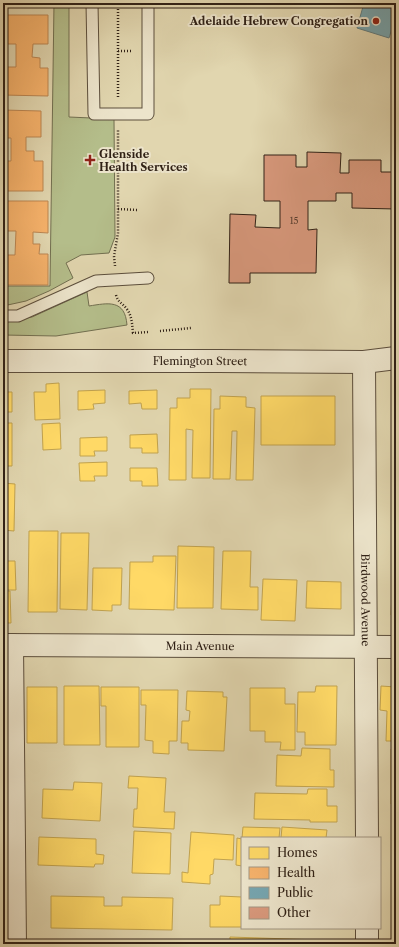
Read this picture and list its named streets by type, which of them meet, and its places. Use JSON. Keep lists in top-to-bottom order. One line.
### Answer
{"streets":{"street":["Flemington Street","Birdwood Avenue","Main Avenue"]},"crossings":[["Flemington Street","Birdwood Avenue"],["Birdwood Avenue","Main Avenue"]],"places":{"other":["Adelaide Hebrew Congregation"],"health":["Glenside Health Services"]},"house_numbers":["15"],"legend":["Homes","Health","Public","Other"]}
